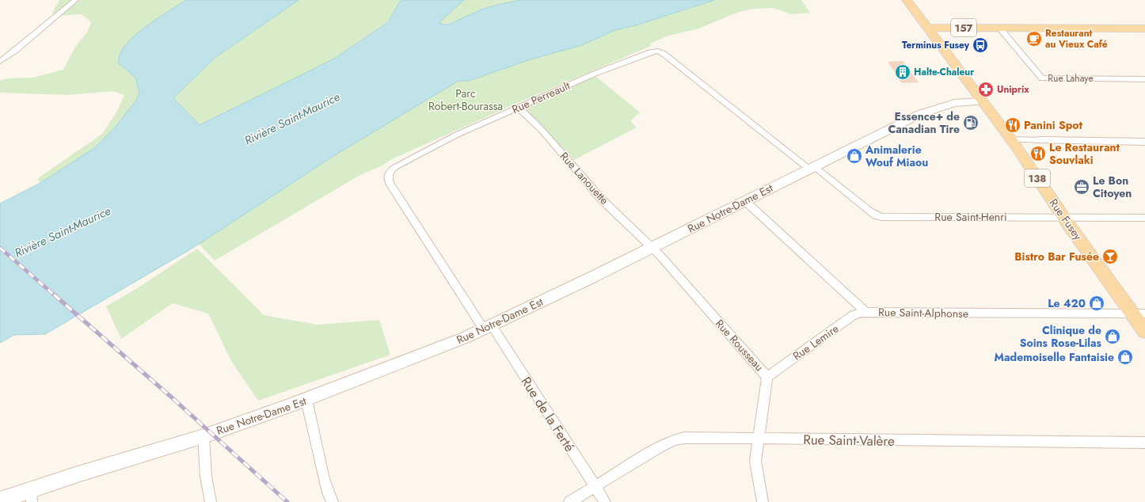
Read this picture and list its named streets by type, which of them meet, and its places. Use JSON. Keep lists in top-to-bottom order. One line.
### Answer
{"streets":{"main road":["157","138","Rue Fusey"],"street":["Rue Lahaye","Rue Perreault","Rue Lanouette","Rue Notre-Dame Est","Rue Saint-Henri","Rue Saint-Alphonse","Rue Lemire","Rue Rousseau","Rue de la Ferté","Rue Saint-Valère"]},"crossings":[["157","Rue Lahaye"],["157","Rue Fusey"],["Rue Perreault","Rue Lanouette"],["Rue Perreault","Rue Notre-Dame Est"],["Rue Perreault","Rue Saint-Henri"],["Rue Perreault","Rue de la Ferté"],["Rue Lanouette","Rue Notre-Dame Est"],["Rue Lanouette","Rue Rousseau"],["Rue Notre-Dame Est","Rue Saint-Henri"],["Rue Notre-Dame Est","Rue Fusey"],["Rue Notre-Dame Est","Rue Saint-Alphonse"],["Rue Notre-Dame Est","Rue Rousseau"],["Rue Notre-Dame Est","Rue de la Ferté"],["Rue Saint-Henri","Rue Fusey"],["Rue Fusey","Rue Saint-Alphonse"],["Rue Saint-Alphonse","Rue Lemire"],["Rue Lemire","Rue Rousseau"],["Rue Rousseau","Rue Saint-Valère"],["Rue de la Ferté","Rue Saint-Valère"]],"water":["Rivière Saint-Maurice"],"parks":["Parc Robert-Bourassa"],"places":{"cafe":["Restaurant au Vieux Café"],"bus stop":["Terminus Fusey"],"building":["Halte-Chaleur"],"pharmacy":["Uniprix"],"fuel station":["Essence+ de Canadian Tire"],"restaurant":["Panini Spot","Le Restaurant Souvlaki"],"shop":["Animalerie Wouf Miaou","Le 420","Clinique de Soins Rose-Lilas","Mademoiselle Fantaisie"],"office":["Le Bon Citoyen"],"bar":["Bistro Bar Fusée"]}}
